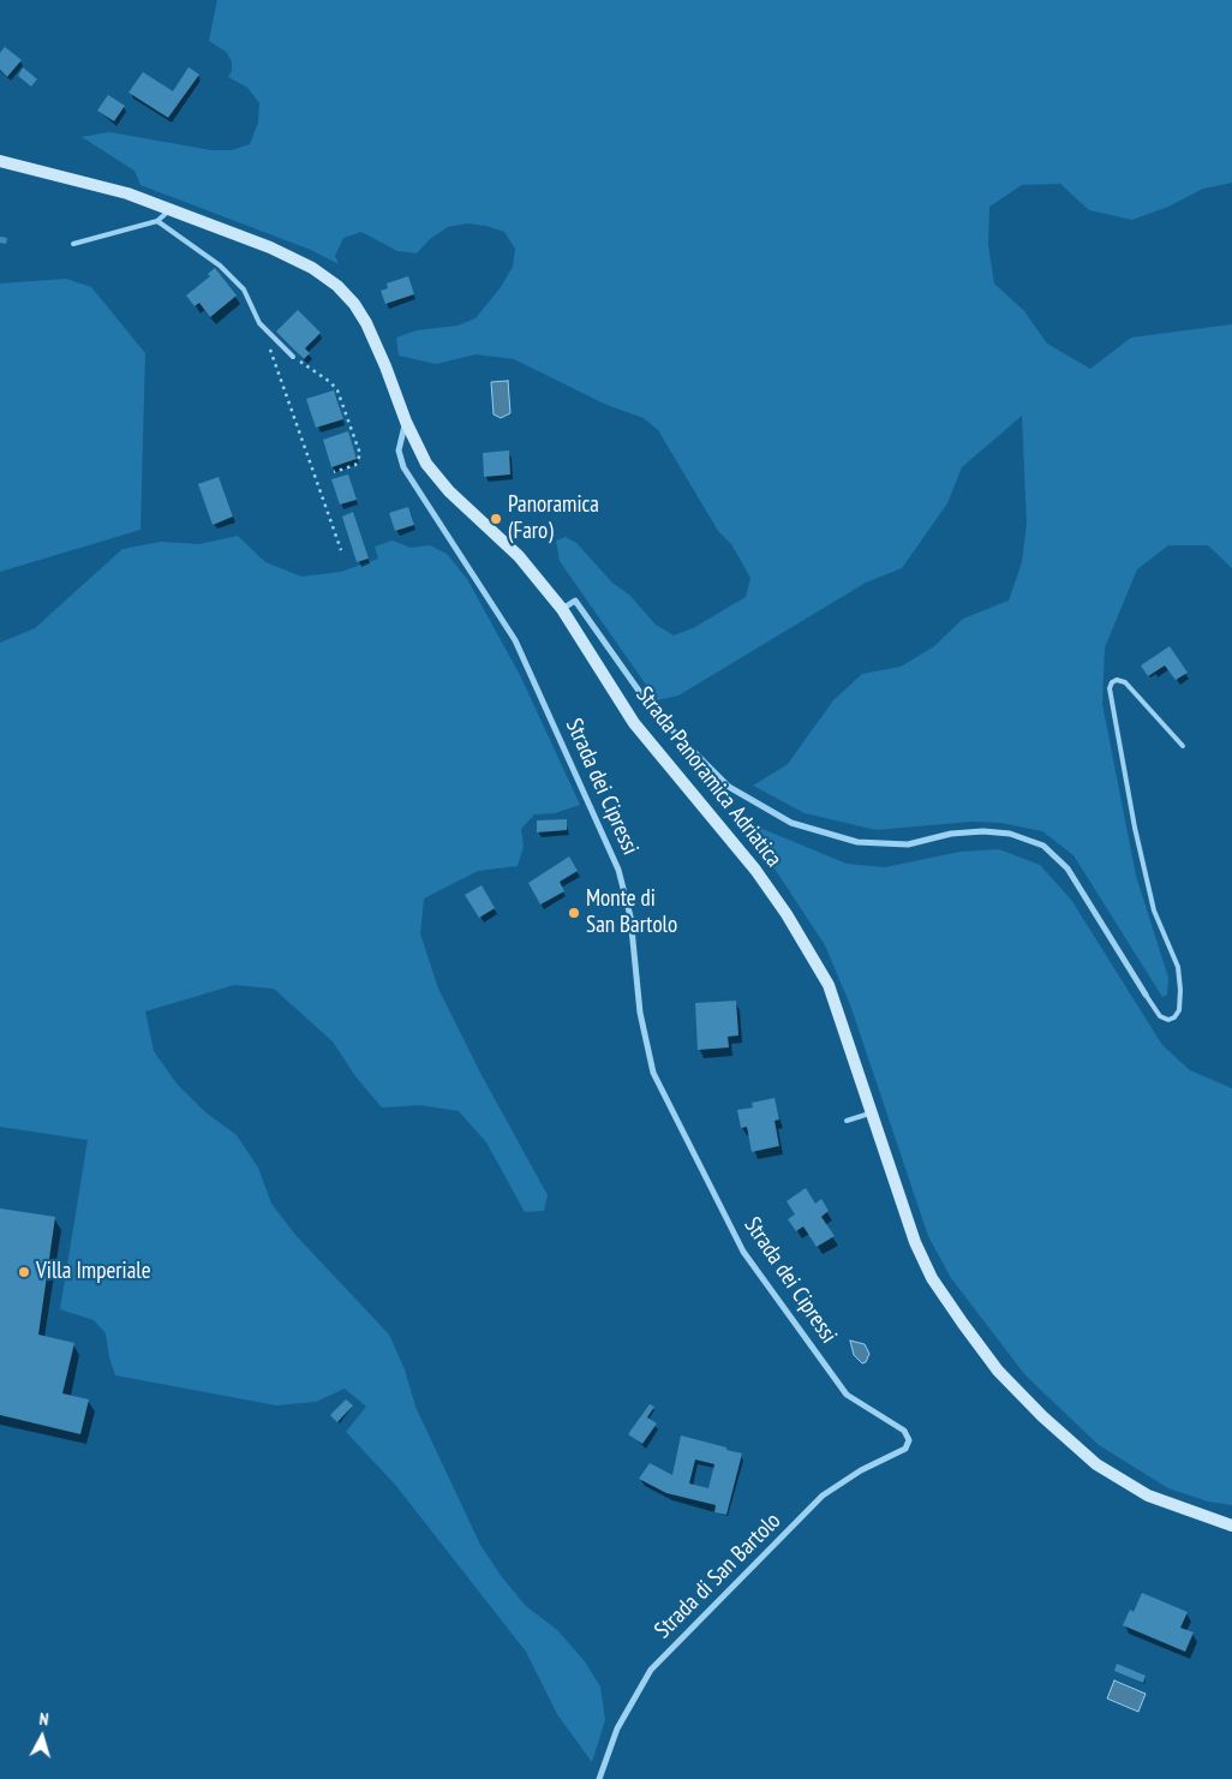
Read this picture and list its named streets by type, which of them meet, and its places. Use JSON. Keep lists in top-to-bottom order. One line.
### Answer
{"streets":{"street":["Strada Panoramica Adriatica","Strada dei Cipressi","Strada di San Bartolo"]},"crossings":[["Strada Panoramica Adriatica","Strada dei Cipressi"],["Strada dei Cipressi","Strada di San Bartolo"]],"places":["Panoramica (Faro)","Monte di San Bartolo","Villa Imperiale"],"north":"top"}
